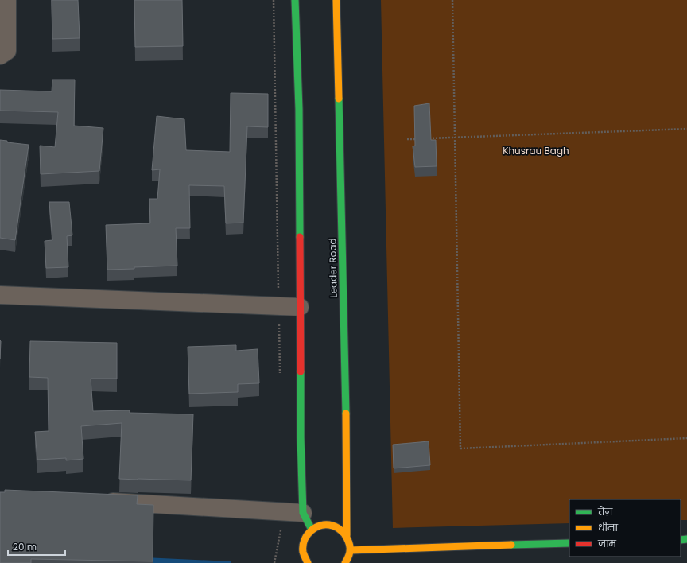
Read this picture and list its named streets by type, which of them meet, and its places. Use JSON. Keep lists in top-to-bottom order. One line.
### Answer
{"streets":{"main road":["Leader Road"]},"parks":["Khusrau Bagh"],"legend":["तेज़","धीमा","जाम"],"scale_bar":"20 m"}
